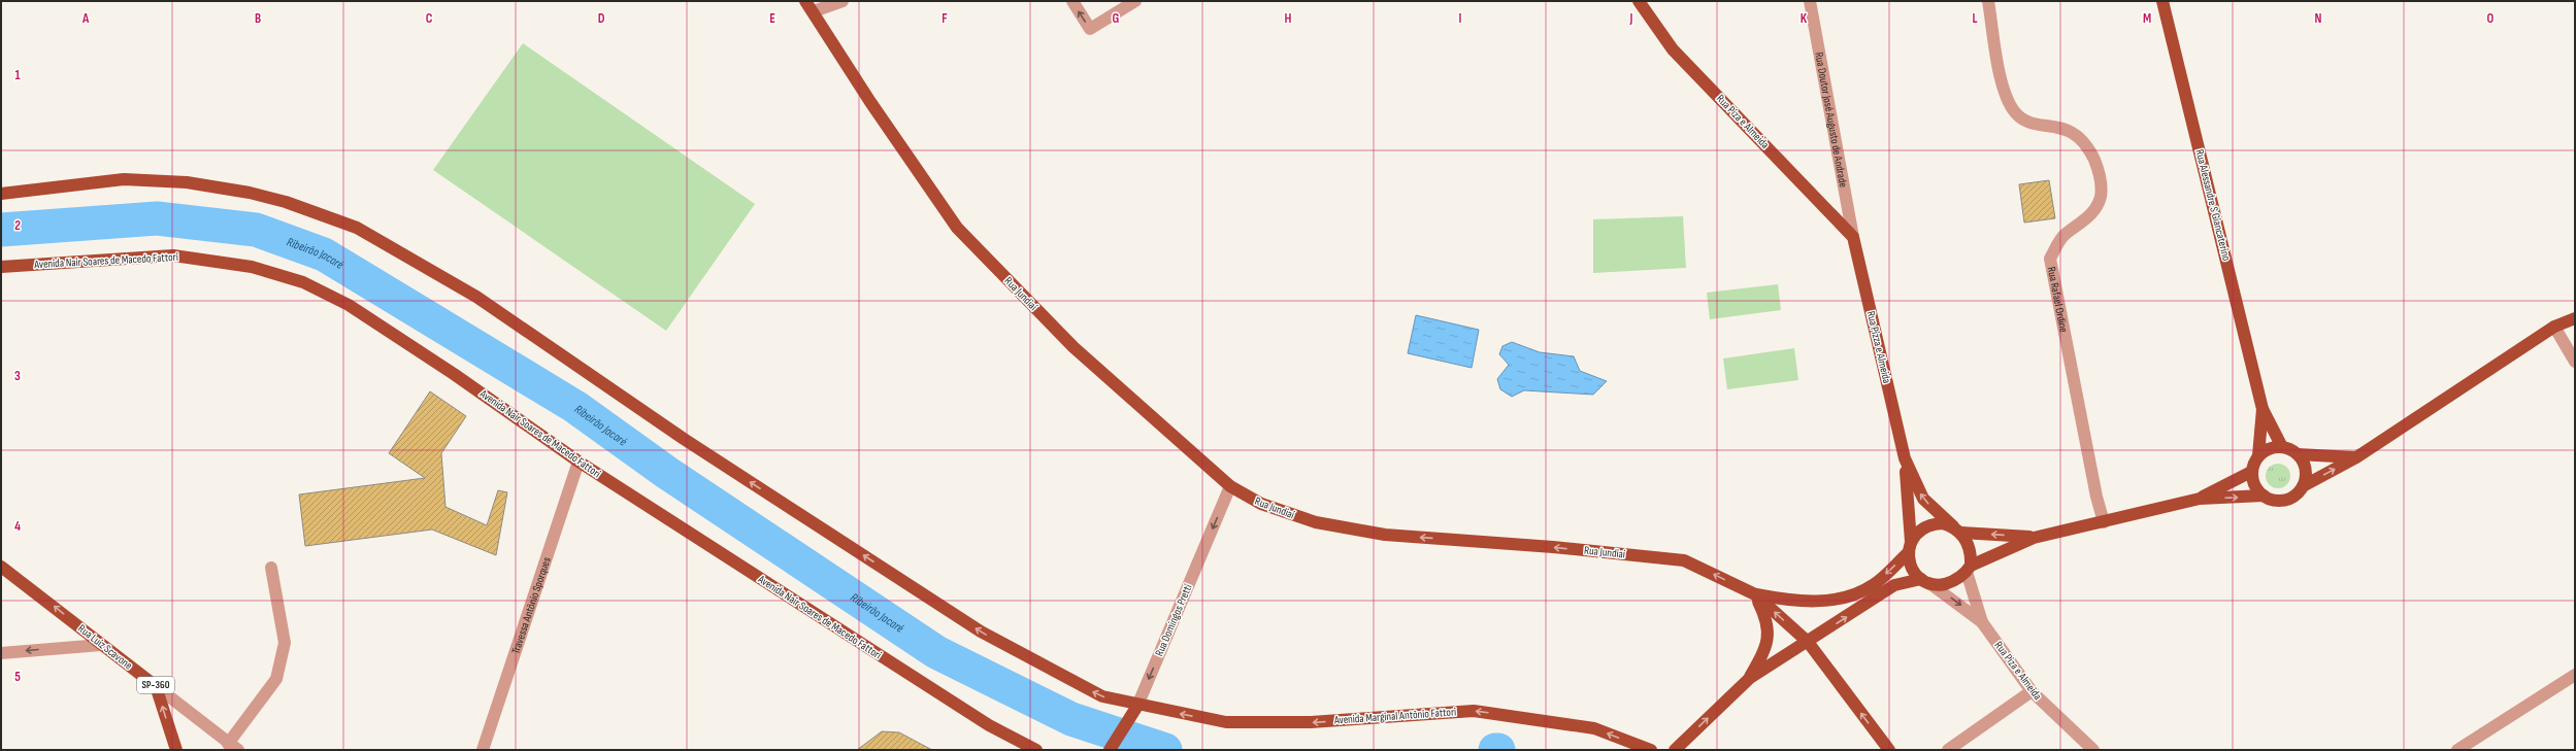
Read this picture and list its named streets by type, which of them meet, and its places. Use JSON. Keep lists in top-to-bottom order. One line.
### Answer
{"streets":{"main road":["Rua Piza e Almeida","Rua Alessandre S Giancaterino","Avenida Nair Soares de Macedo Fattori","Rua Jundiaí","Rua Pizza e Almeida","Rua Domingos Pretti","Rua Luiz Scavone","SP-360","Avenida Marginal Antônio Fattori"],"street":["Rua Doutor José Augusto de Andrade","Rua Rafael Ordine","Travessa Antônio Sporques"]},"crossings":[["Rua Doutor José Augusto de Andrade","Rua Piza e Almeida"],["Rua Doutor José Augusto de Andrade","Rua Pizza e Almeida"],["Rua Piza e Almeida","Rua Pizza e Almeida"],["Avenida Nair Soares de Macedo Fattori","Travessa Antônio Sporques"],["Rua Jundiaí","Rua Domingos Pretti"],["Rua Domingos Pretti","Avenida Marginal Antônio Fattori"],["Rua Luiz Scavone","SP-360"]],"one_way":["Rua Jundiaí","Rua Domingos Pretti","Rua Luiz Scavone","Avenida Marginal Antônio Fattori"],"water":["Ribeirão Jacaré"],"grid":{"columns":["A","B","C","D","E","F","G","H","I","J","K","L","M","N","O"],"rows":["1","2","3","4","5"]}}
